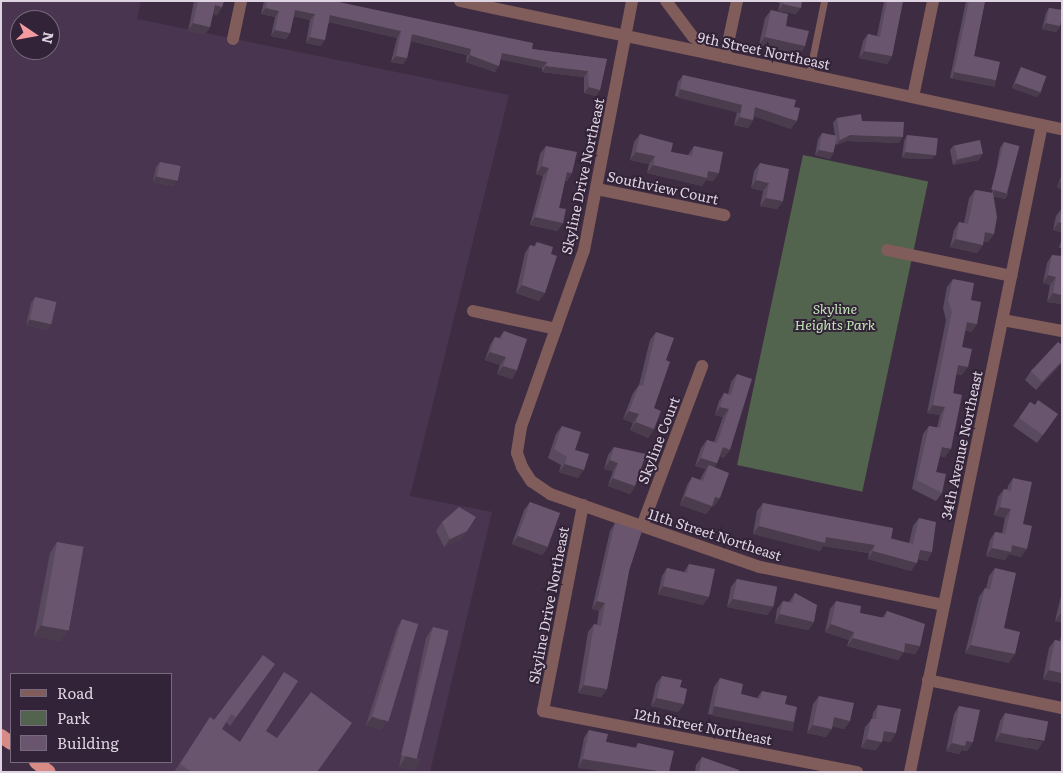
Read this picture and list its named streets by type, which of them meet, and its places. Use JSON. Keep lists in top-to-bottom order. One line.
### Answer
{"streets":{"street":["9th Street Northeast","Skyline Drive Northeast","Southview Court","Skyline Court","34th Avenue Northeast","11th Street Northeast","12th Street Northeast"]},"crossings":[["9th Street Northeast","Skyline Drive Northeast"],["9th Street Northeast","34th Avenue Northeast"],["Skyline Drive Northeast","Southview Court"],["Skyline Drive Northeast","11th Street Northeast"],["Skyline Drive Northeast","12th Street Northeast"],["Skyline Court","11th Street Northeast"],["34th Avenue Northeast","11th Street Northeast"]],"parks":["Skyline Heights Park"],"legend":["Road","Park","Building"],"north":"right"}
